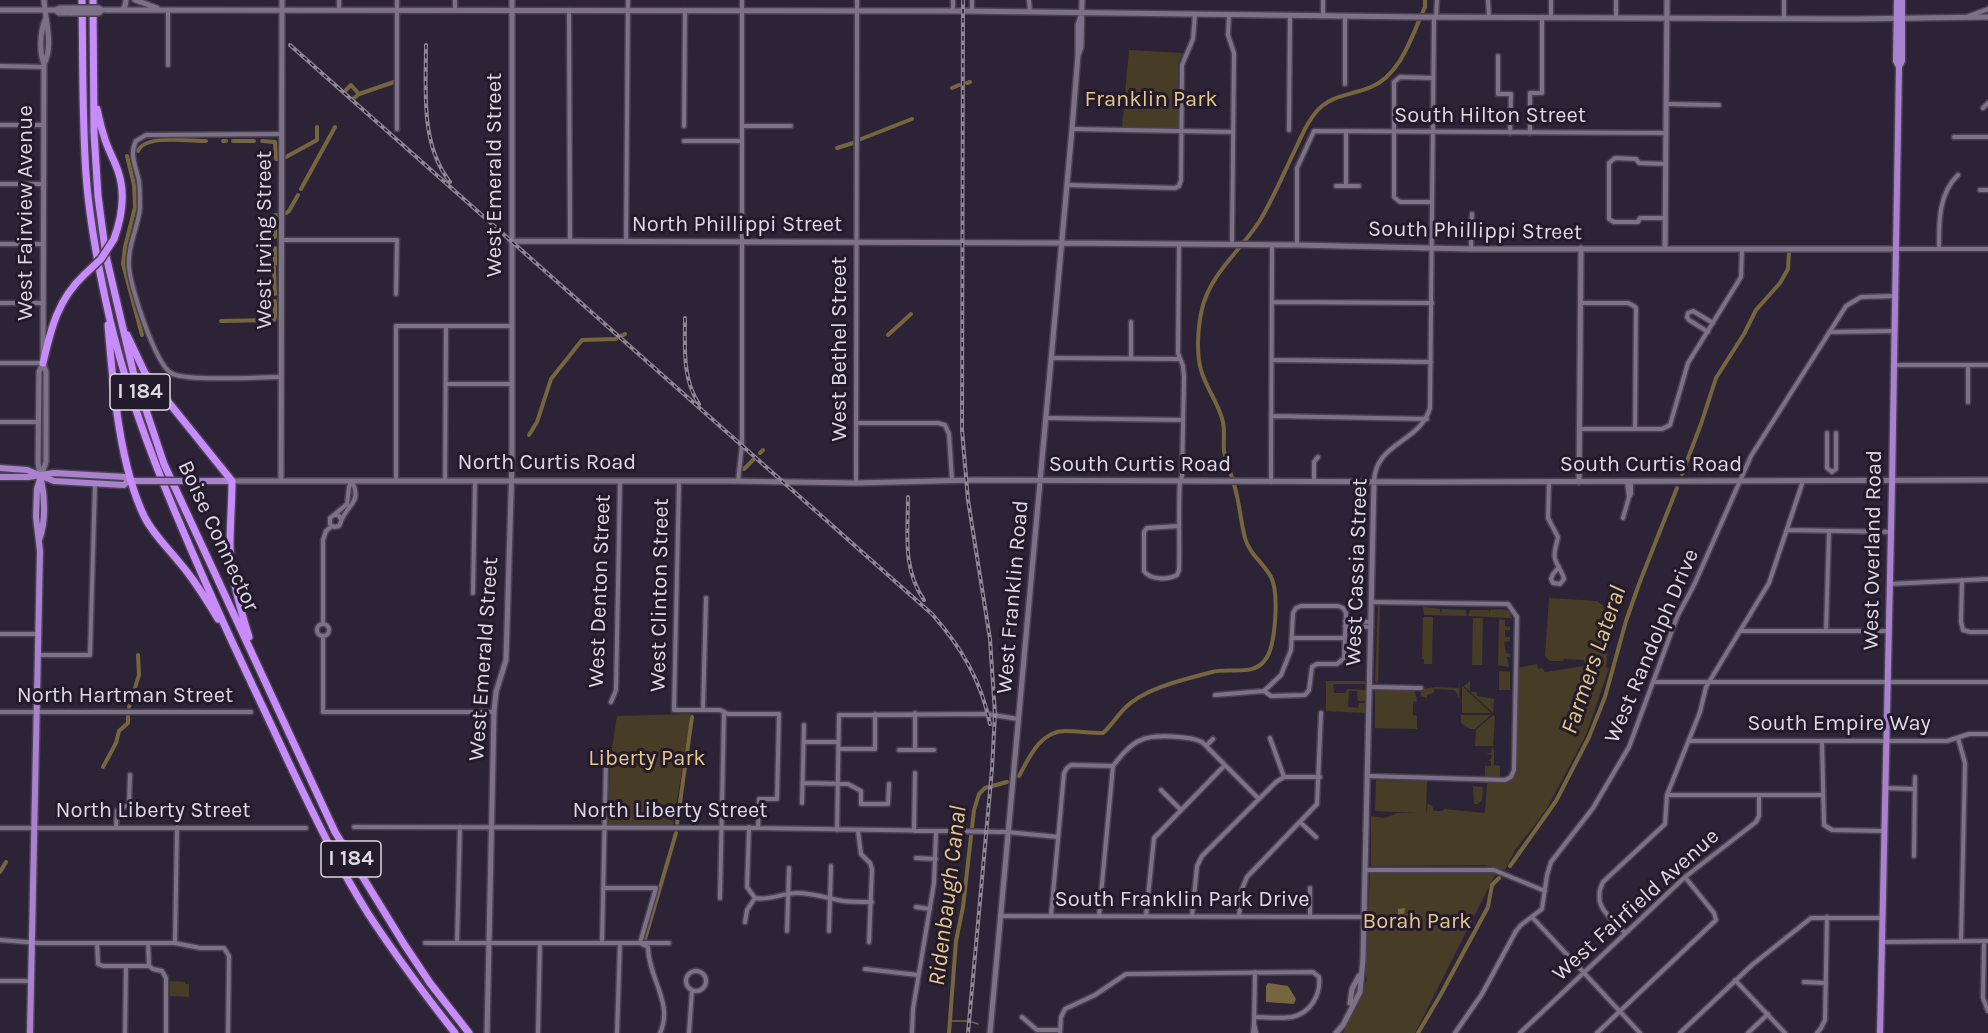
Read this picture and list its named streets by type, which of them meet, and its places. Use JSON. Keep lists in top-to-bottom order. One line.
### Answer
{"streets":{"highway":["I 184","Boise Connector"],"main road":["West Emerald Street","West Fairview Avenue","North Phillippi Street","South Phillippi Street","West Irving Street","North Curtis Road","South Curtis Road","West Overland Road","West Cassia Street","West Franklin Road"],"street":["South Hilton Street","West Bethel Street","West Denton Street","West Clinton Street","West Randolph Drive","North Hartman Street","South Empire Way","North Liberty Street","South Franklin Park Drive","West Fairfield Avenue"]},"crossings":[["South Hilton Street","South Phillippi Street"],["West Emerald Street","North Phillippi Street"],["West Emerald Street","North Curtis Road"],["West Emerald Street","North Liberty Street"],["West Fairview Avenue","North Curtis Road"],["West Fairview Avenue","North Hartman Street"],["West Fairview Avenue","North Liberty Street"],["North Phillippi Street","South Phillippi Street"],["North Phillippi Street","West Bethel Street"],["South Phillippi Street","West Overland Road"],["South Phillippi Street","West Franklin Road"],["West Irving Street","North Curtis Road"],["West Bethel Street","North Curtis Road"],["North Curtis Road","South Curtis Road"],["North Curtis Road","West Denton Street"],["North Curtis Road","West Clinton Street"],["South Curtis Road","West Overland Road"],["South Curtis Road","West Cassia Street"],["South Curtis Road","West Franklin Road"],["South Curtis Road","West Randolph Drive"],["West Overland Road","West Randolph Drive"],["West Overland Road","South Empire Way"],["West Cassia Street","South Franklin Park Drive"],["West Franklin Road","North Liberty Street"],["West Franklin Road","South Franklin Park Drive"]],"water":["Farmers Lateral","Ridenbaugh Canal"],"parks":["Franklin Park","Liberty Park","Borah Park"]}
